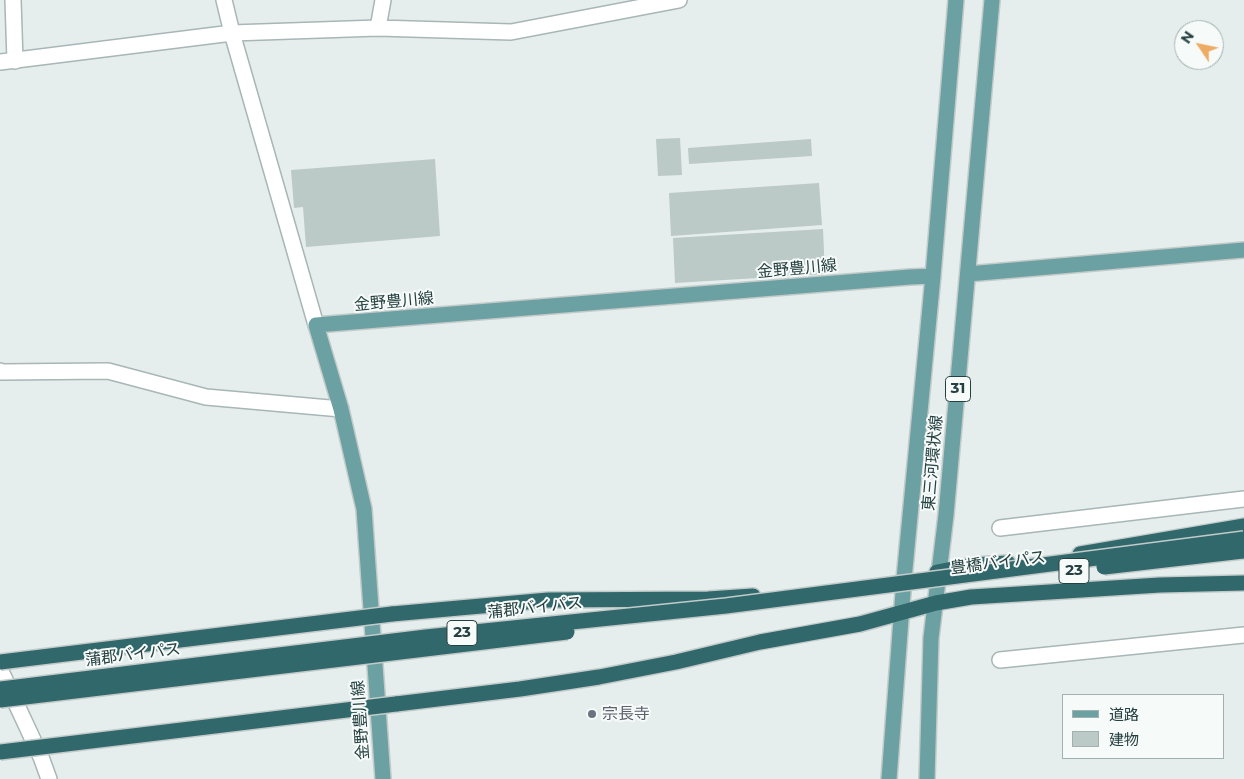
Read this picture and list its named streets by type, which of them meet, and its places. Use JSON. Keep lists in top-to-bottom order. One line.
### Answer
{"streets":{"highway":["豊橋バイパス","23","蒲郡バイパス"],"main road":["金野豊川線","31","東三河環状線"]},"crossings":[["金野豊川線","東三河環状線"],["東三河環状線","豊橋バイパス"],["東三河環状線","蒲郡バイパス"],["豊橋バイパス","蒲郡バイパス"]],"places":["宗長寺"],"legend":["道路","建物"],"north":"top left"}
